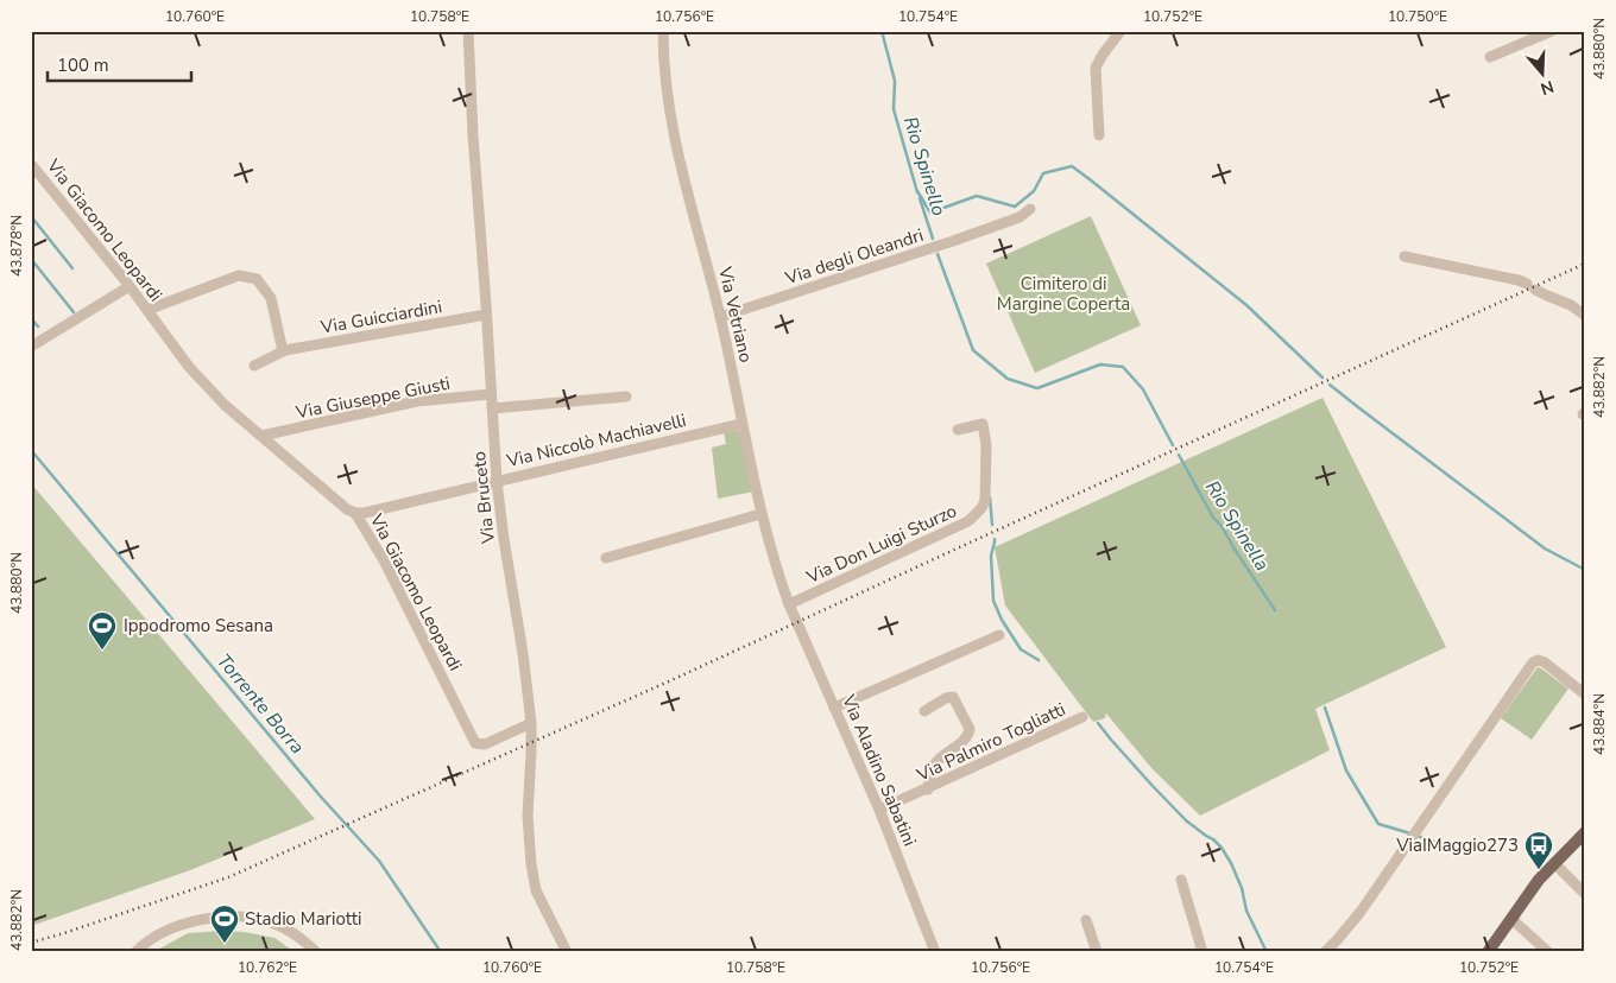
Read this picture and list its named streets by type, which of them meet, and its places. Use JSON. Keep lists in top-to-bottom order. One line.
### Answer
{"streets":{"street":["Via Giacomo Leopardi","Via degli Oleandri","Via Vetriano","Via Guicciardini","Via Giuseppe Giusti","Via Niccolò Machiavelli","Via Bruceto","Via Don Luigi Sturzo","Via Palmiro Togliatti","Via Aladino Sabatini"]},"crossings":[["Via Giacomo Leopardi","Via Giuseppe Giusti"],["Via Giacomo Leopardi","Via Niccolò Machiavelli"],["Via Giacomo Leopardi","Via Bruceto"],["Via degli Oleandri","Via Vetriano"],["Via Vetriano","Via Niccolò Machiavelli"],["Via Vetriano","Via Don Luigi Sturzo"],["Via Vetriano","Via Aladino Sabatini"],["Via Guicciardini","Via Bruceto"],["Via Giuseppe Giusti","Via Bruceto"],["Via Niccolò Machiavelli","Via Bruceto"],["Via Don Luigi Sturzo","Via Aladino Sabatini"],["Via Palmiro Togliatti","Via Aladino Sabatini"]],"water":["Rio Spinello","Rio Spinella","Torrente Borra"],"parks":["Cimitero di Margine Coperta"],"places":{"sports":["Ippodromo Sesana","Stadio Mariotti"],"bus stop":["ViaIMaggio273"]},"scale_bar":"100 m","north":"bottom","coordinates":["10.760°E","10.758°E","10.756°E","10.754°E","10.752°E","10.750°E","43.880°N","43.878°N","43.882°N","43.884°N","10.762°E"]}
